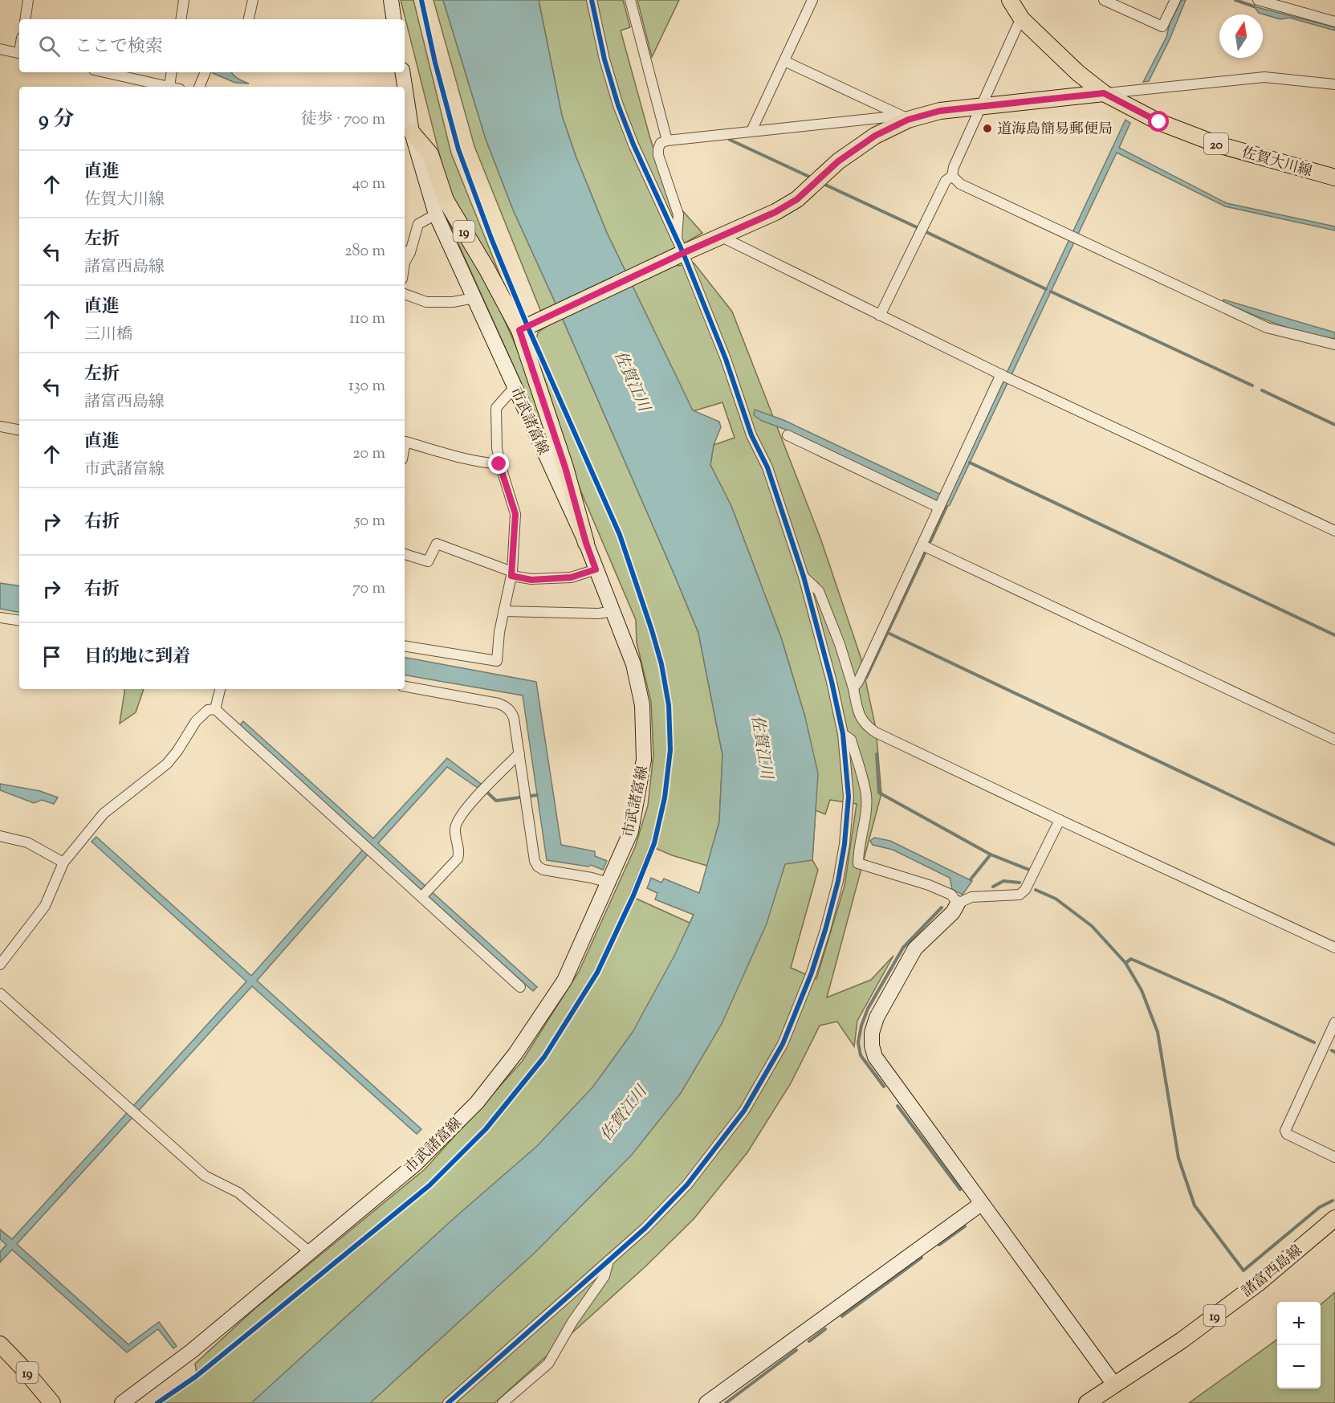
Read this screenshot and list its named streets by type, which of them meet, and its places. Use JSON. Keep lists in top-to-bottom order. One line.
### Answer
{"streets":{"main road":["20","佐賀大川線","19","市武諸富線","諸富西島線"]},"crossings":[["19","市武諸富線"]],"water":["佐賀江川"],"places":["道海島簡易郵便局"],"north":"top","page":{"search":"ここで検索","heading":["9 分","徒歩 · 700 m"],"list":[["直進","佐賀大川線","40 m"],["左折","諸富西島線","280 m"],["直進","三川橋","110 m"],["左折","諸富西島線","130 m"],["直進","市武諸富線","20 m"],["右折","50 m"],["右折","70 m"],"目的地に到着"],"map_buttons":["+","−"]}}
